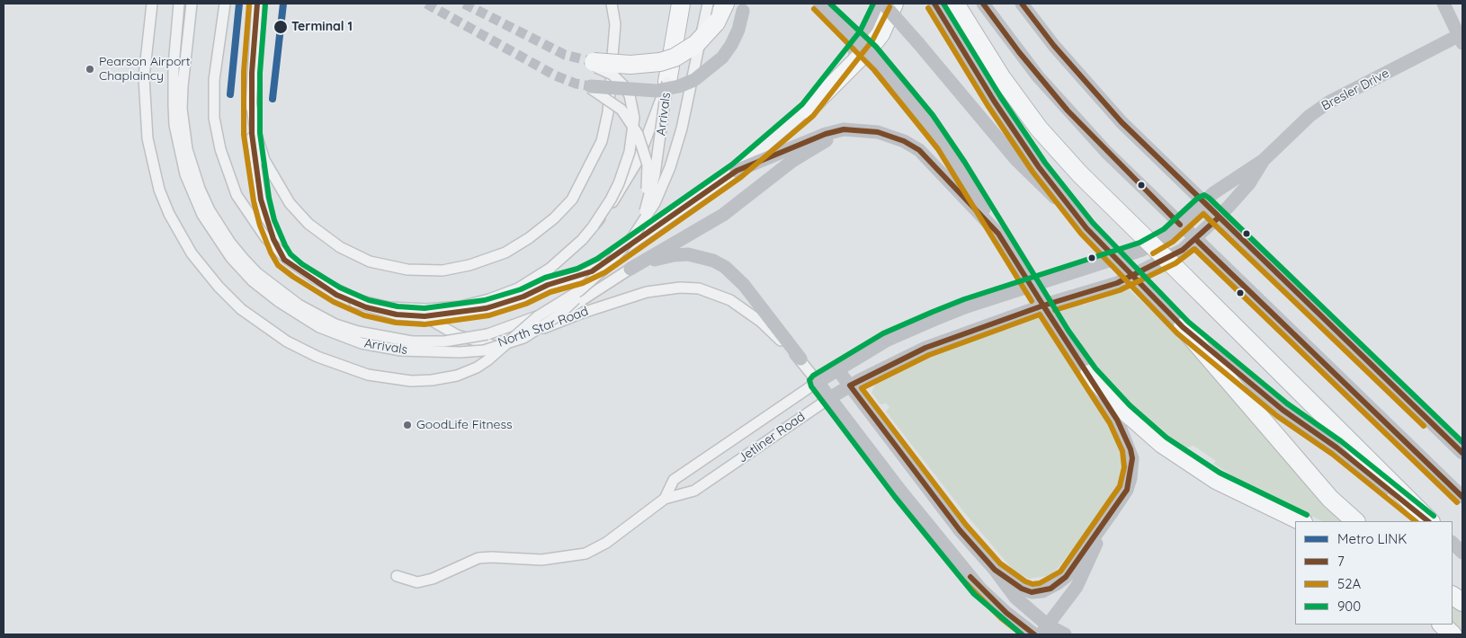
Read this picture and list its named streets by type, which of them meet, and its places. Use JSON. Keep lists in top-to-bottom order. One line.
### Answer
{"streets":{"street":["Bresler Drive","Arrivals","North Star Road","Jetliner Road"]},"crossings":[["Bresler Drive","Jetliner Road"],["Arrivals","North Star Road"],["North Star Road","Jetliner Road"]],"places":["Terminal 1","Pearson Airport Chaplaincy","GoodLife Fitness"],"lines":["metro line LINK","transit line 7","transit line 52A","transit line 900"],"legend":["Metro LINK","7","52A","900"]}
